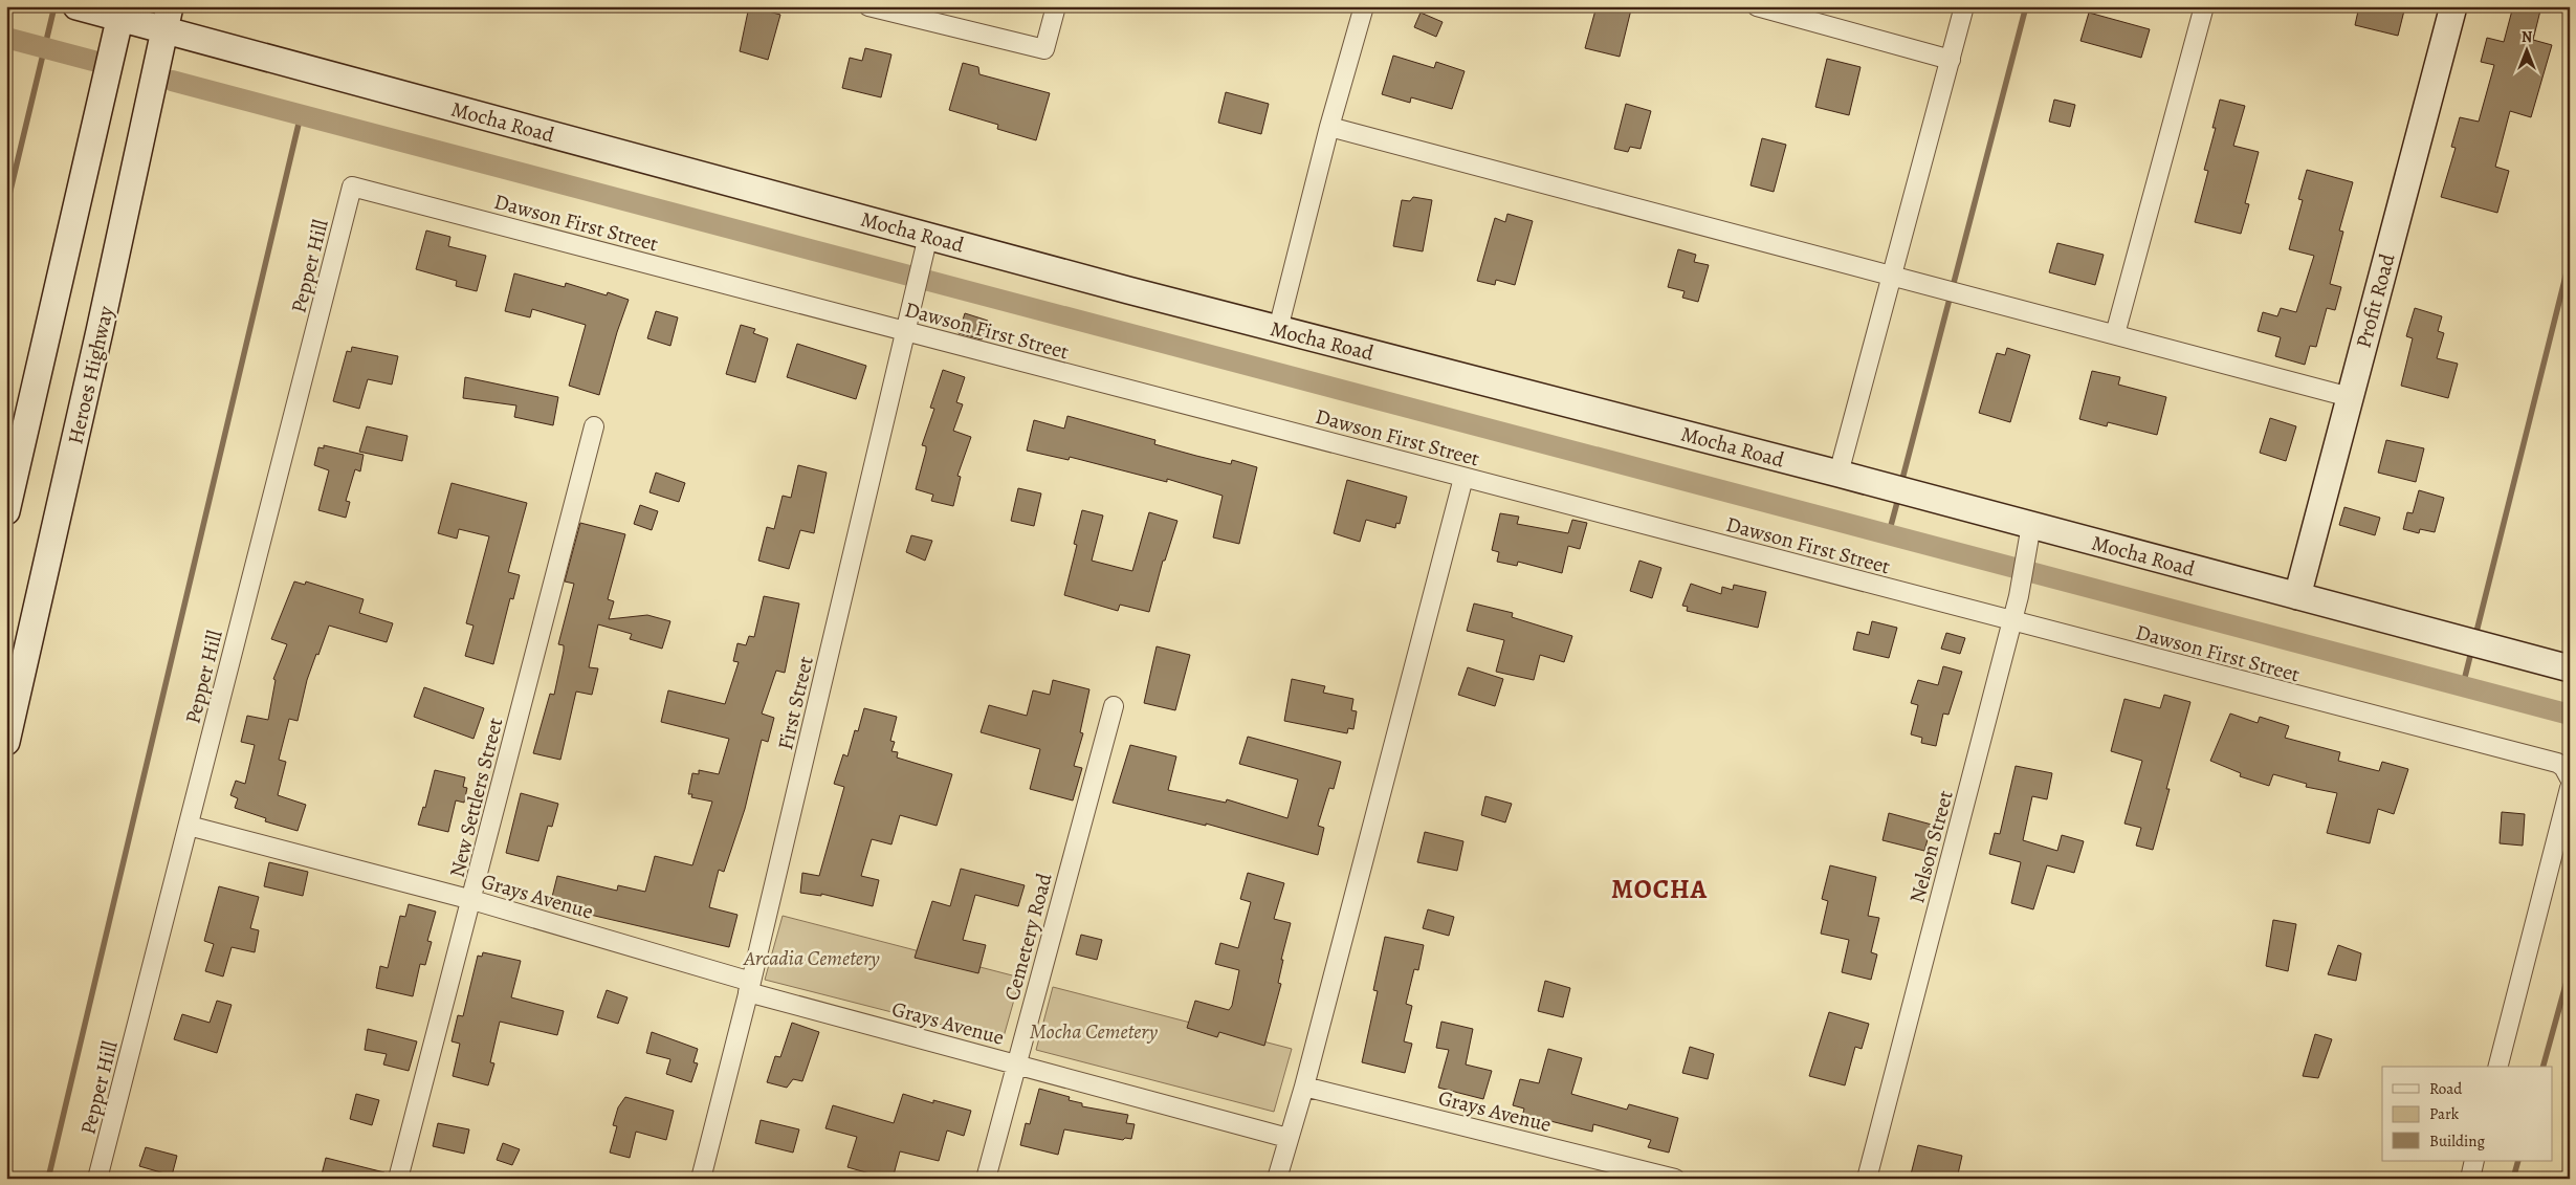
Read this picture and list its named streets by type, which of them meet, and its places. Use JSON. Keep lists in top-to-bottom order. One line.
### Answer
{"streets":{"street":["Mocha Road","Dawson First Street","Pepper Hill","Profit Road","Heroes Highway","First Street","New Settlers Street","Nelson Street","Grays Avenue","Cemetery Road"]},"crossings":[["Mocha Road","Profit Road"],["Mocha Road","Heroes Highway"],["Mocha Road","First Street"],["Mocha Road","Nelson Street"],["Dawson First Street","Pepper Hill"],["Dawson First Street","First Street"],["Dawson First Street","Nelson Street"],["Pepper Hill","Grays Avenue"],["First Street","Grays Avenue"],["New Settlers Street","Grays Avenue"],["Grays Avenue","Cemetery Road"]],"districts":["MOCHA"],"parks":["Arcadia Cemetery","Mocha Cemetery"],"legend":["Road","Park","Building"],"north":"top"}
